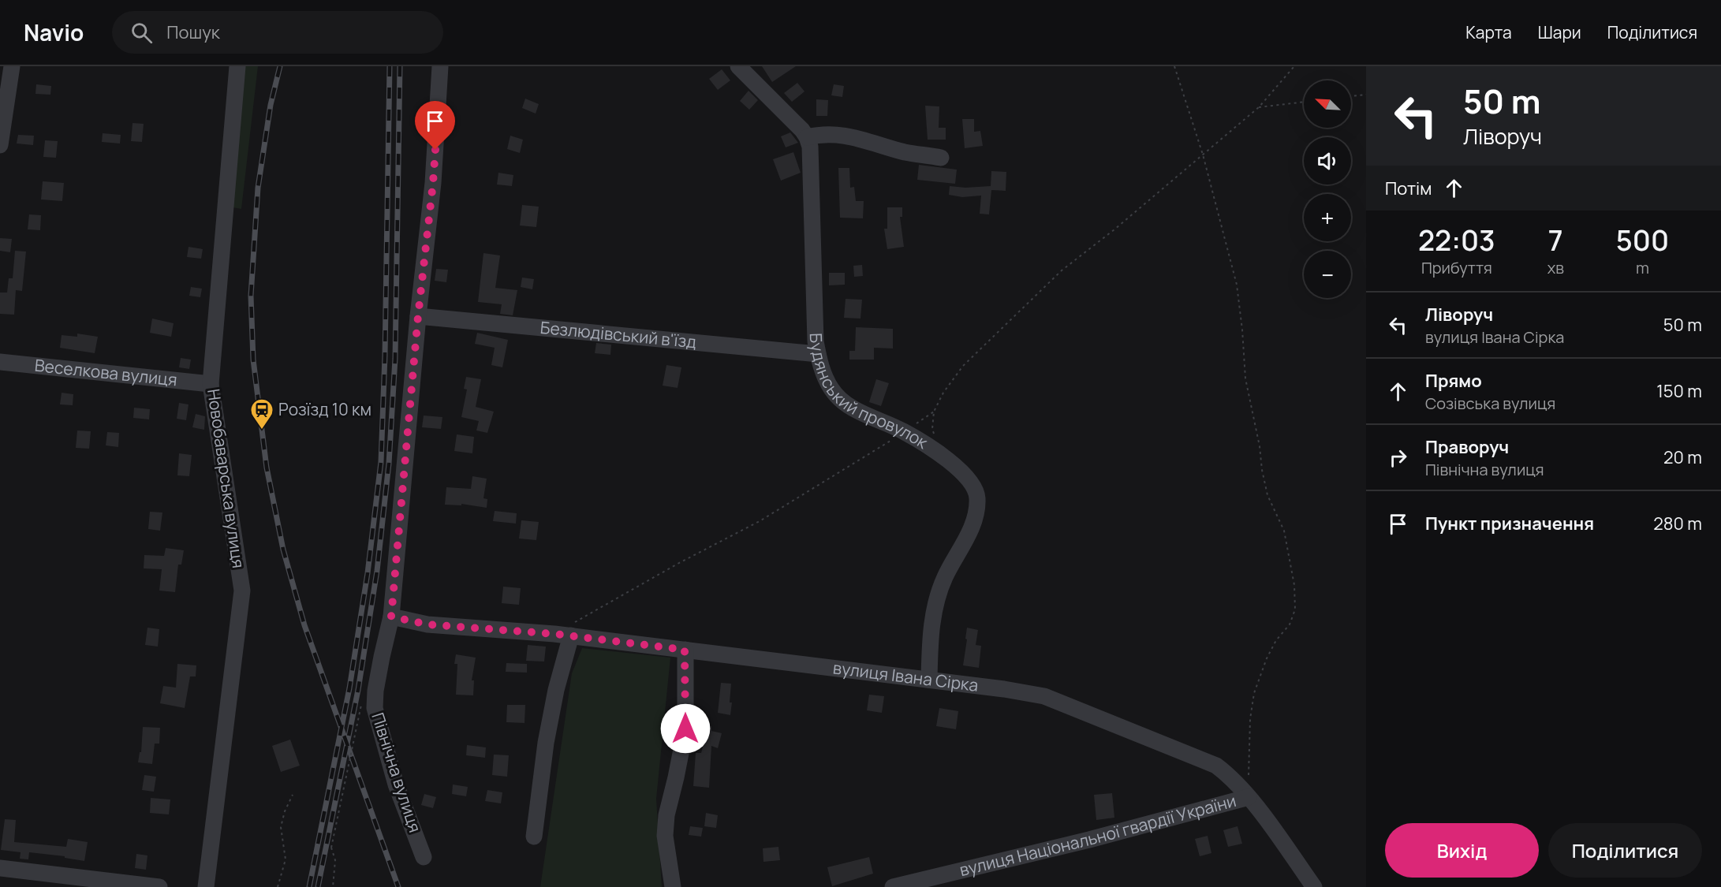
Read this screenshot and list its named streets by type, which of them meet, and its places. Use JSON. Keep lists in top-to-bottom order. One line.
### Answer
{"streets":{"street":["Безлюдівський в'їзд","Веселкова вулиця","Будянський провулок","Новобаварська вулиця","вулиця Івана Сірка","Північна вулиця","вулиця Національної гвардії України"]},"crossings":[["Безлюдівський в'їзд","Будянський провулок"],["Безлюдівський в'їзд","Північна вулиця"],["Веселкова вулиця","Новобаварська вулиця"],["Будянський провулок","вулиця Івана Сірка"],["вулиця Івана Сірка","Північна вулиця"],["вулиця Івана Сірка","вулиця Національної гвардії України"]],"places":{"station":["Розїзд 10 км"]},"north":"top left","page":{"header":"Navio","search":"Пошук","nav":["Карта","Шари","Поділитися"],"turn":["50 m","Ліворуч"],"map_buttons":["+","−"],"then":"Потім","eta":["22:03","Прибуття","7","хв","500","m"],"list":[{"name":"Ліворуч","note":"вулиця Івана Сірка","value":"50 m"},{"name":"Прямо","note":"Созівська вулиця","value":"150 m"},{"name":"Праворуч","note":"Північна вулиця","value":"20 m"},{"name":"Пункт призначення","value":"280 m"}],"buttons":["Вихід","Поділитися"]}}
